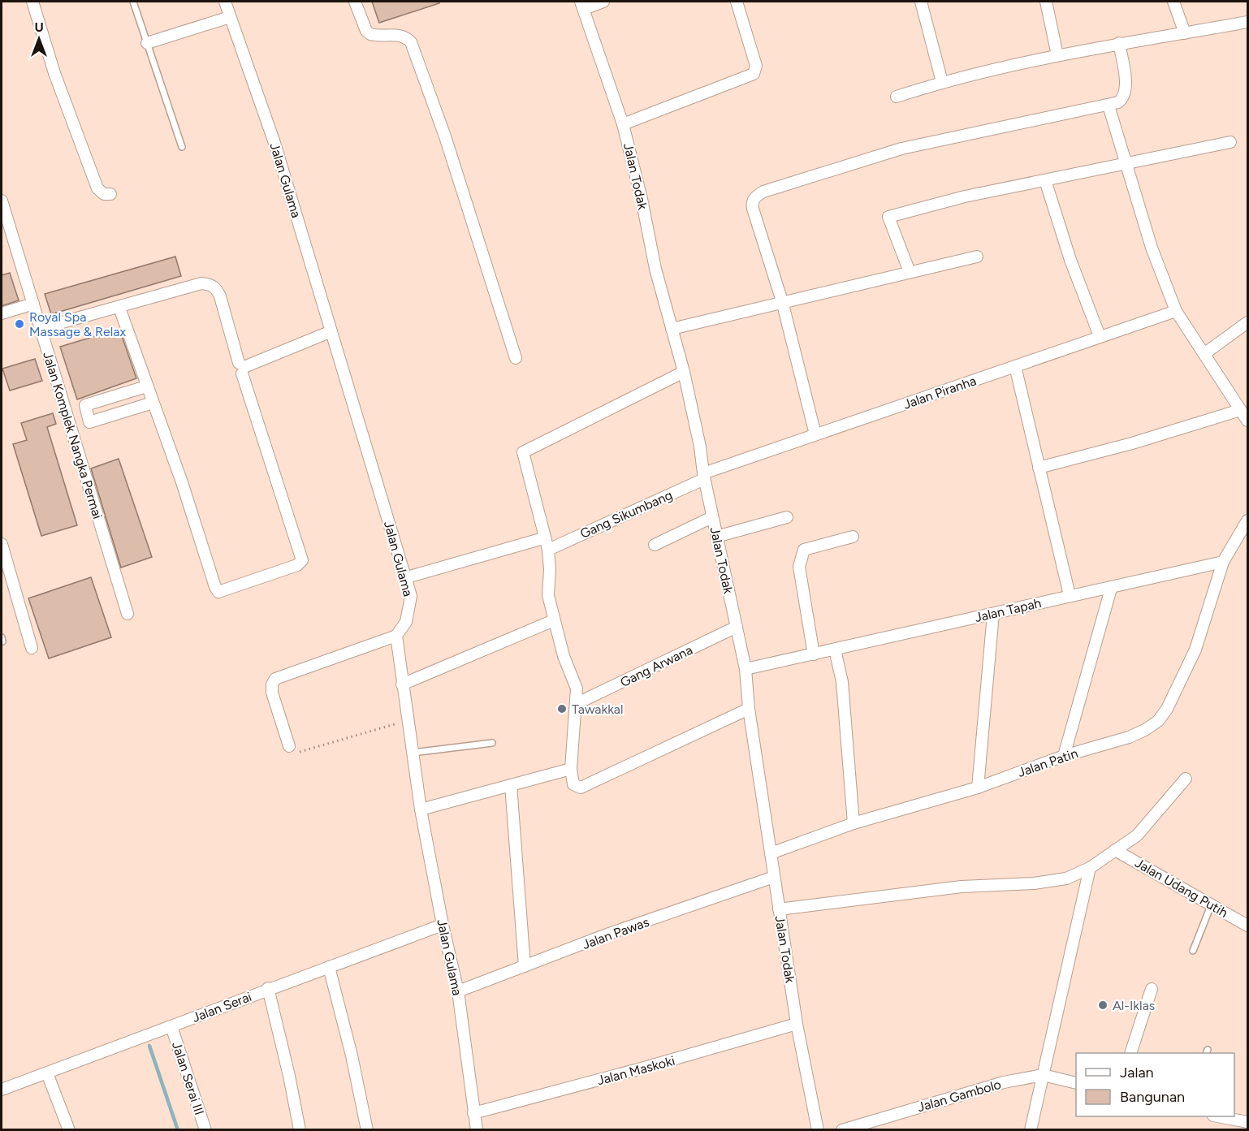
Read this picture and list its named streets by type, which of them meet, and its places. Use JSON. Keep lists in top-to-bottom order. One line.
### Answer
{"streets":{"street":["Jalan Todak","Jalan Gulama","Jalan Piranha","Jalan Komplek Nangka Permai","Gang Sikumbang","Jalan Tapah","Gang Arwana","Jalan Patin","Jalan Udang Putih","Jalan Pawas","Jalan Serai","Jalan Maskoki","Jalan Serai III","Jalan Gambolo"]},"crossings":[["Jalan Todak","Jalan Piranha"],["Jalan Todak","Gang Sikumbang"],["Jalan Todak","Jalan Tapah"],["Jalan Todak","Gang Arwana"],["Jalan Todak","Jalan Patin"],["Jalan Todak","Jalan Pawas"],["Jalan Todak","Jalan Maskoki"],["Jalan Gulama","Jalan Pawas"],["Jalan Gulama","Jalan Serai"],["Jalan Gulama","Jalan Maskoki"],["Jalan Piranha","Gang Sikumbang"],["Jalan Tapah","Jalan Patin"],["Jalan Serai","Jalan Serai III"]],"places":["Royal Spa Massage & Relax","Tawakkal","Al-Iklas"],"legend":["Jalan","Bangunan"],"north":"top"}
